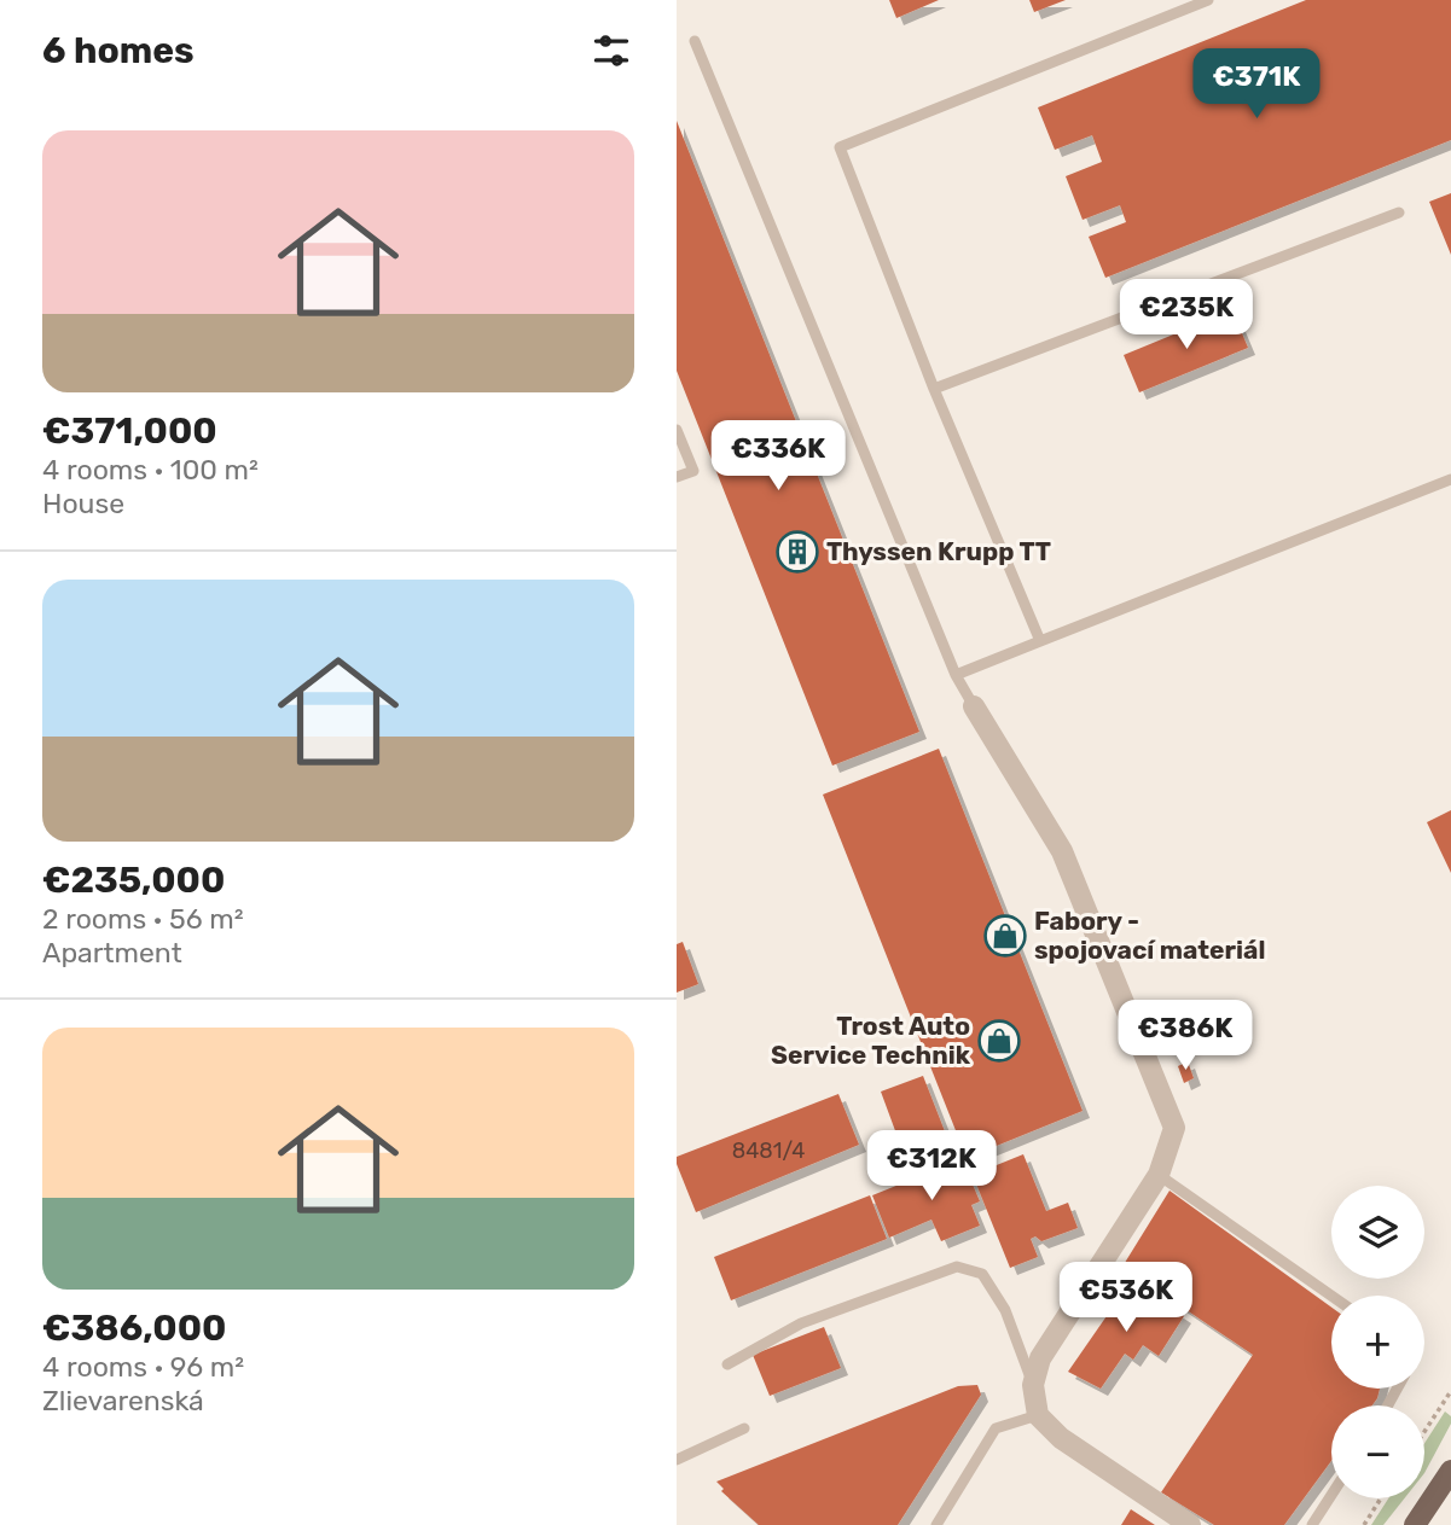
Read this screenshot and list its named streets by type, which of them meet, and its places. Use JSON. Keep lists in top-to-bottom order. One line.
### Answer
{"places":{"building":["Thyssen Krupp TT"],"shop":["Fabory - spojovací materiál","Trost Auto Service Technik"]},"house_numbers":["8481/4"],"page":{"heading":"6 homes","price":["€371K","€235K","€336K","€386K","€312K","€536K"],"list":[{"name":"€371,000","note":"4 rooms · 100 m² · House"},{"name":"€235,000","note":"2 rooms · 56 m² · Apartment"},{"name":"€386,000","note":"4 rooms · 96 m² · Zlievarenská"}],"map_buttons":["+","−"]}}
